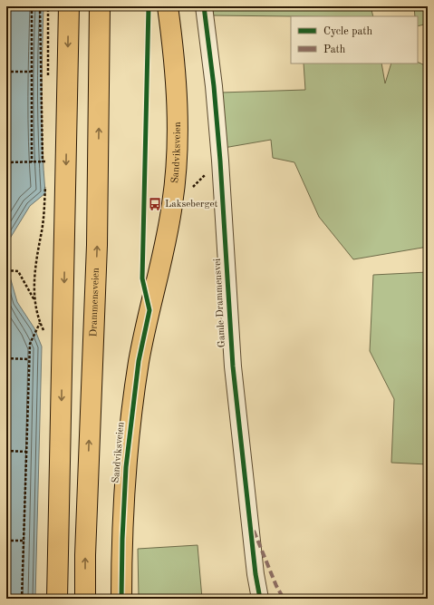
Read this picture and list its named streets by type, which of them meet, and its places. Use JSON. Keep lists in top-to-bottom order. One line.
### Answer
{"streets":{"main road":["Sandviksveien","Drammensveien"],"street":["Gamle Drammensvei"]},"places":{"bus stop":["Lakseberget"]},"legend":["Cycle path","Path"]}
